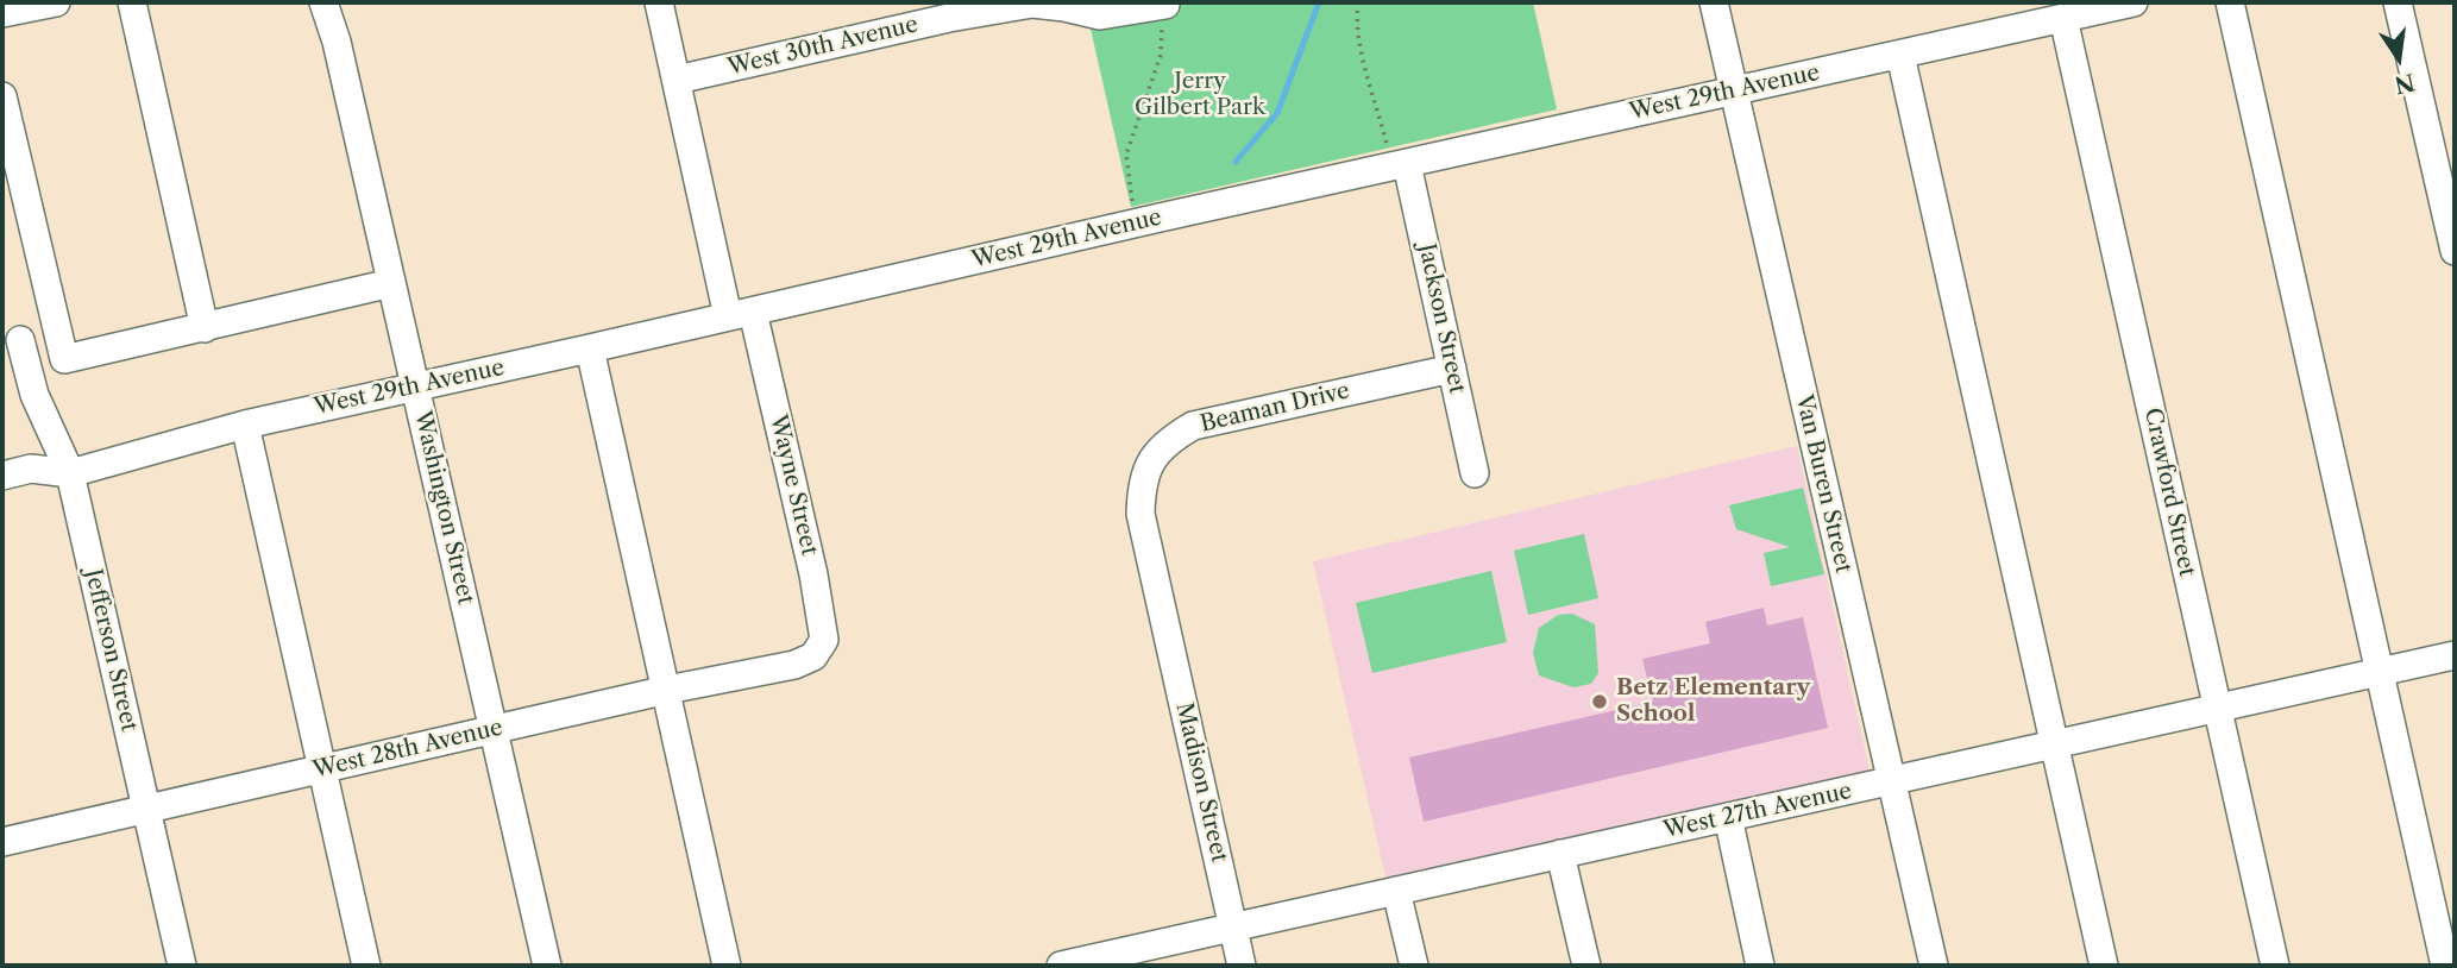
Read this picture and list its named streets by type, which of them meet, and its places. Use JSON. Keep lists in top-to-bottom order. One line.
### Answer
{"streets":{"street":["West 30th Avenue","West 29th Avenue","Jackson Street","Beaman Drive","Van Buren Street","Wayne Street","Crawford Street","Washington Street","Jefferson Street","West 28th Avenue","Madison Street","West 27th Avenue"]},"crossings":[["West 30th Avenue","Wayne Street"],["West 29th Avenue","Jackson Street"],["West 29th Avenue","Van Buren Street"],["West 29th Avenue","Wayne Street"],["West 29th Avenue","Crawford Street"],["West 29th Avenue","Washington Street"],["West 29th Avenue","Jefferson Street"],["Jackson Street","Beaman Drive"],["Beaman Drive","Madison Street"],["Van Buren Street","West 27th Avenue"],["Wayne Street","West 28th Avenue"],["Crawford Street","West 27th Avenue"],["Washington Street","West 28th Avenue"],["Jefferson Street","West 28th Avenue"],["Madison Street","West 27th Avenue"]],"parks":["Jerry Gilbert Park"],"places":["Betz Elementary School"],"north":"bottom"}
